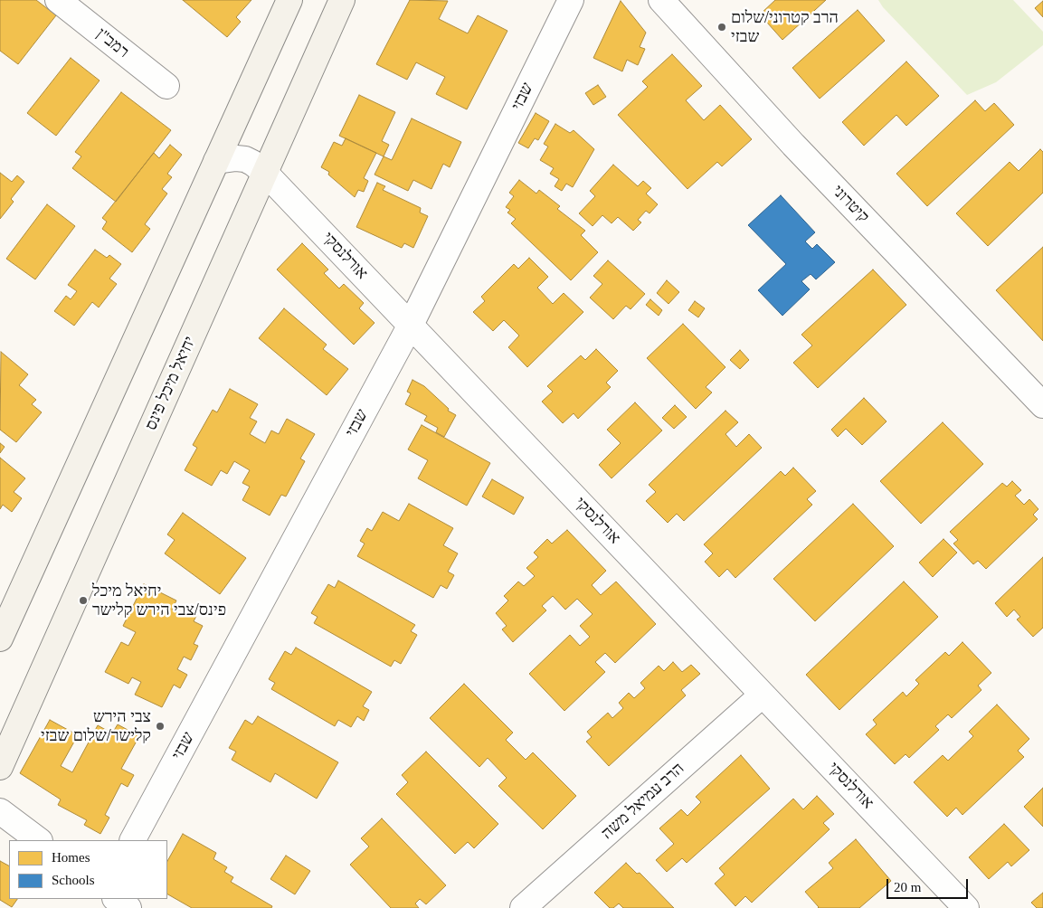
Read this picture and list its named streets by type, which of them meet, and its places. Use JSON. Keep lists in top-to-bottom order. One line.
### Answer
{"streets":{"main road":["יחיאל מיכל פינס"],"street":["רמב\"ן","שבזי","קיטרוני","אורלנסקי","הרב עמיאל משה"]},"crossings":[["שבזי","אורלנסקי"],["אורלנסקי","יחיאל מיכל פינס"],["אורלנסקי","הרב עמיאל משה"]],"places":["הרב קטרוני/שלום שבזי","יחיאל מיכל פינס/צבי הירש קלישר","צבי הירש קלישר/שלום שבזי"],"legend":["Homes","Schools"],"scale_bar":"20 m"}
